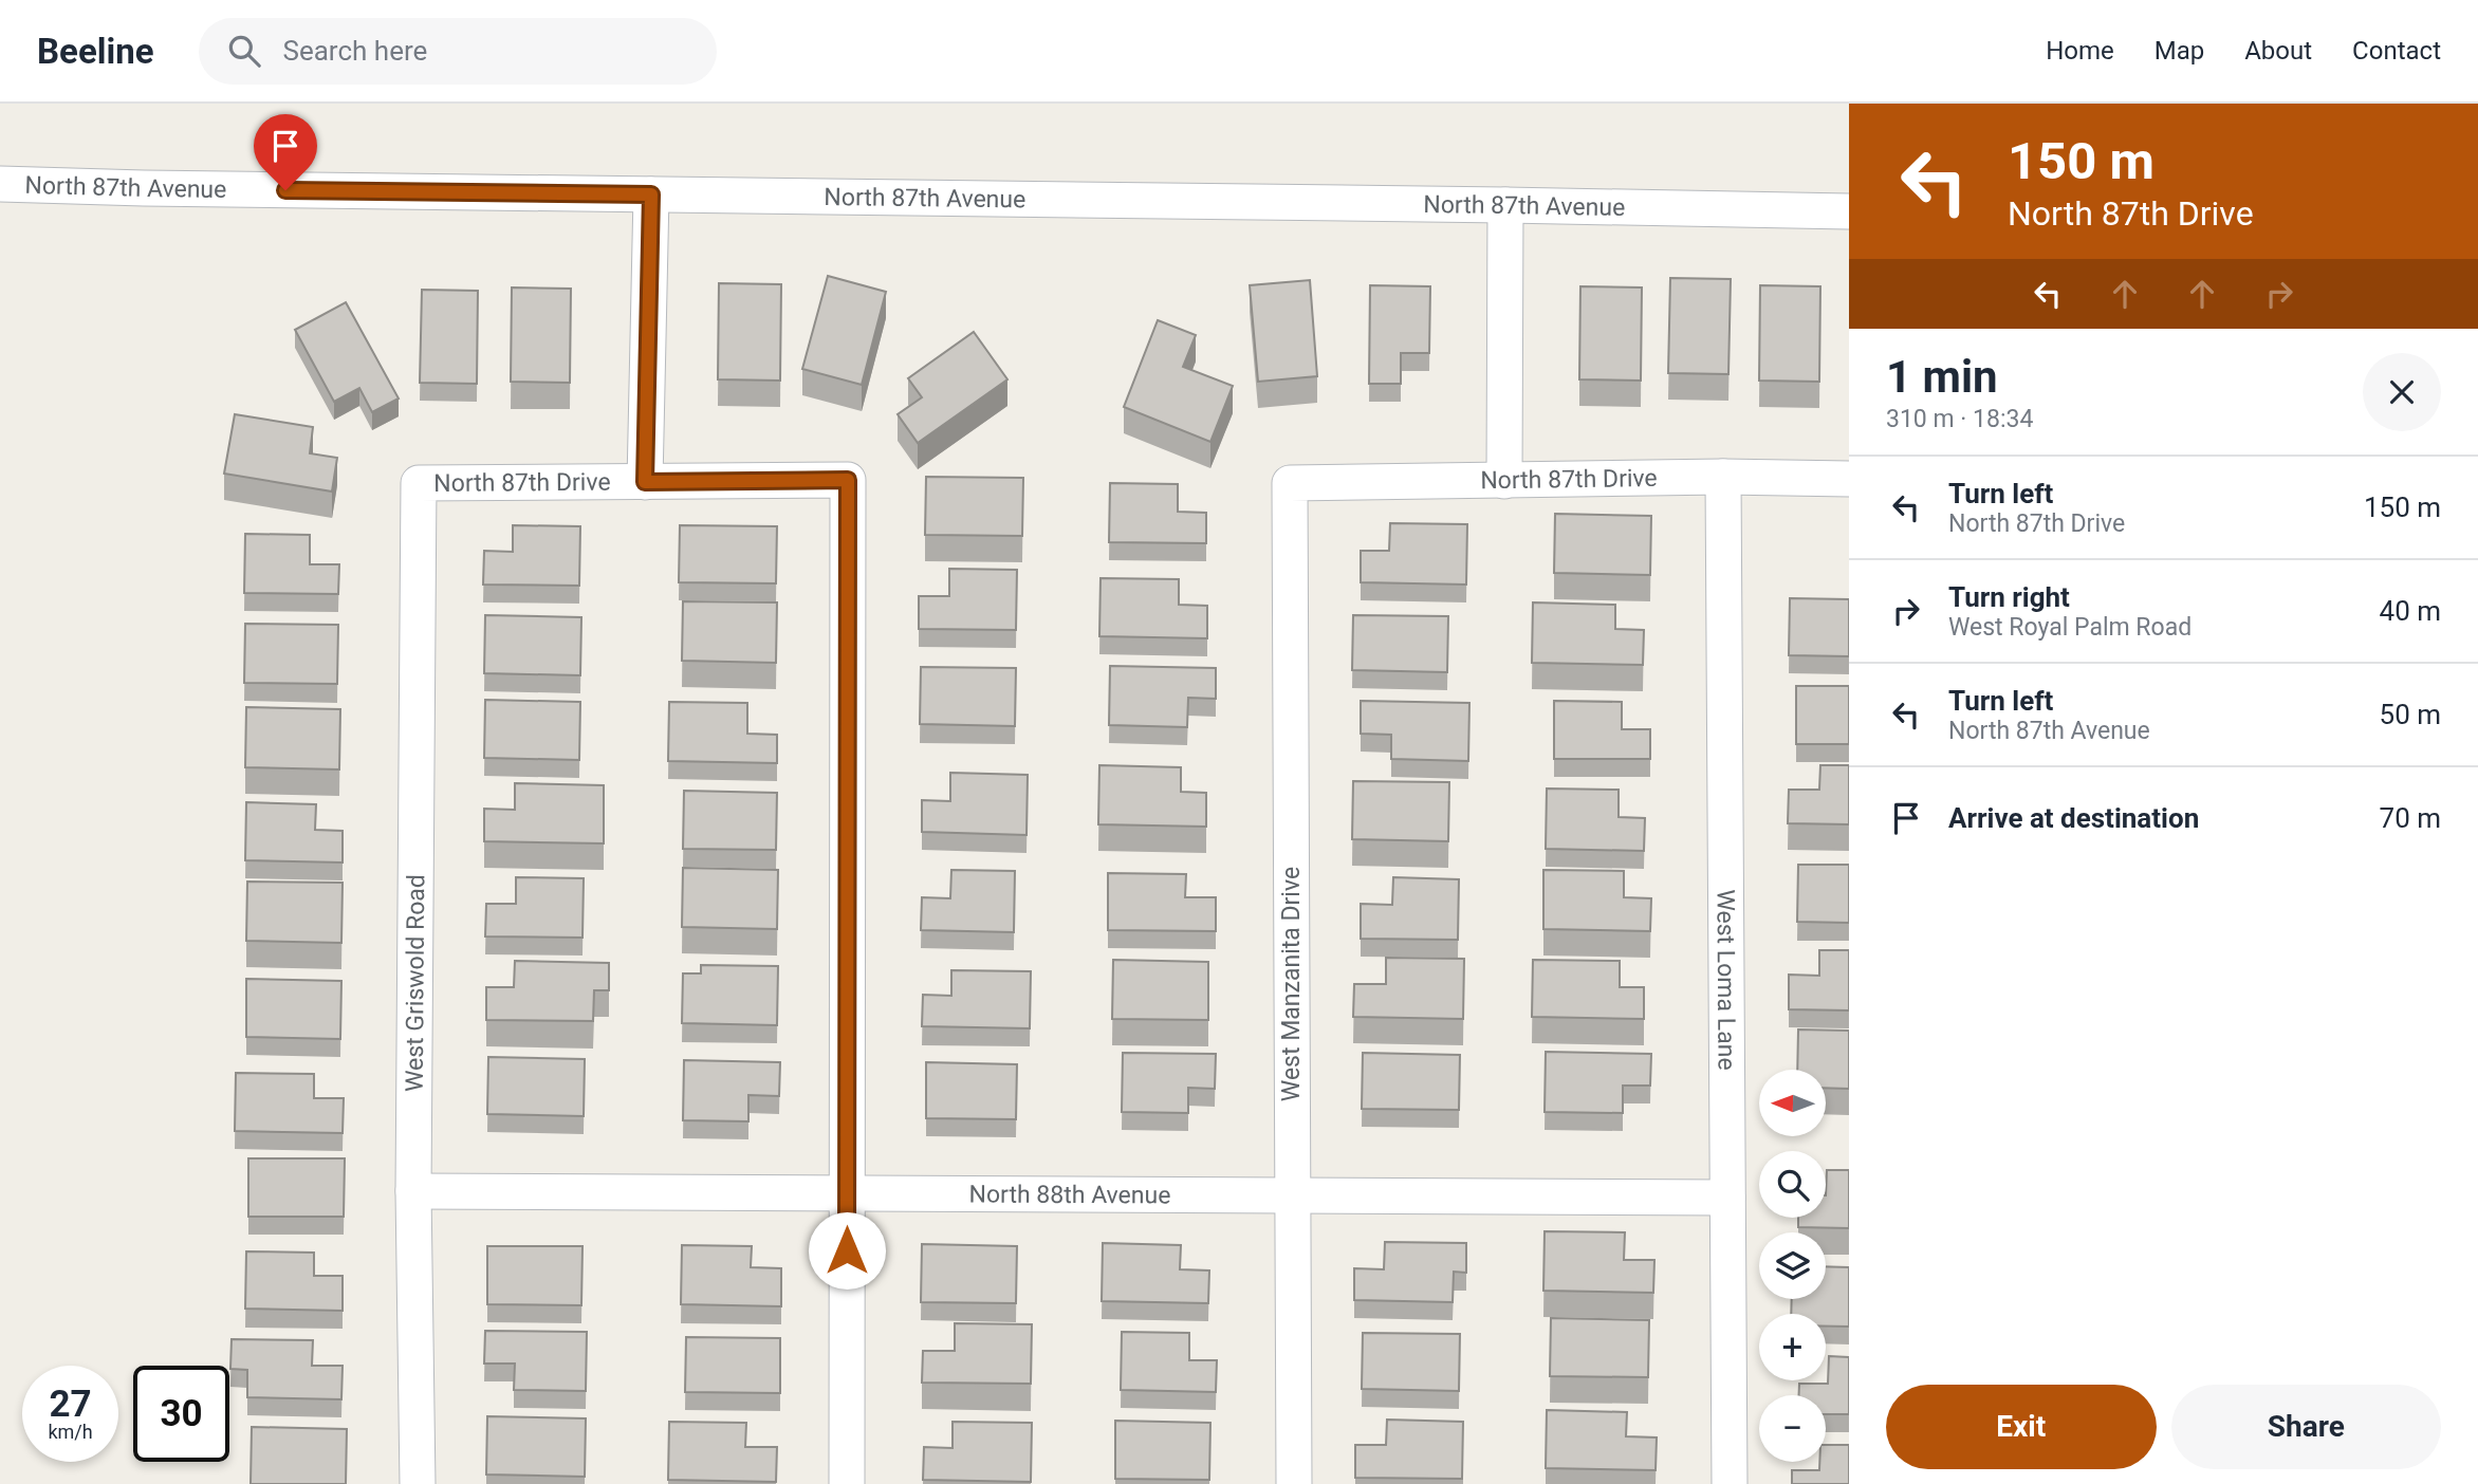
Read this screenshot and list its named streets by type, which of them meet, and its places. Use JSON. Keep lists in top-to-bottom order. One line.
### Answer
{"streets":{"street":["North 87th Avenue","North 87th Drive","West Loma Lane","West Griswold Road","West Manzanita Drive","North 88th Avenue"]},"crossings":[["North 87th Drive","West Loma Lane"],["North 87th Drive","West Griswold Road"],["North 87th Drive","West Manzanita Drive"],["North 87th Drive","North 88th Avenue"],["West Loma Lane","North 88th Avenue"],["West Griswold Road","North 88th Avenue"],["West Manzanita Drive","North 88th Avenue"]],"north":"left","page":{"header":"Beeline","search":"Search here","nav":["Home","Map","About","Contact"],"turn":["150 m","North 87th Drive"],"heading":["1 min","310 m · 18:34"],"list":[{"name":"Turn left","note":"North 87th Drive","value":"150 m"},{"name":"Turn right","note":"West Royal Palm Road","value":"40 m"},{"name":"Turn left","note":"North 87th Avenue","value":"50 m"},{"name":"Arrive at destination","value":"70 m"}],"map_buttons":["+","−"],"speed":"27 km/h","limit":"30","buttons":["Exit","Share"]}}
